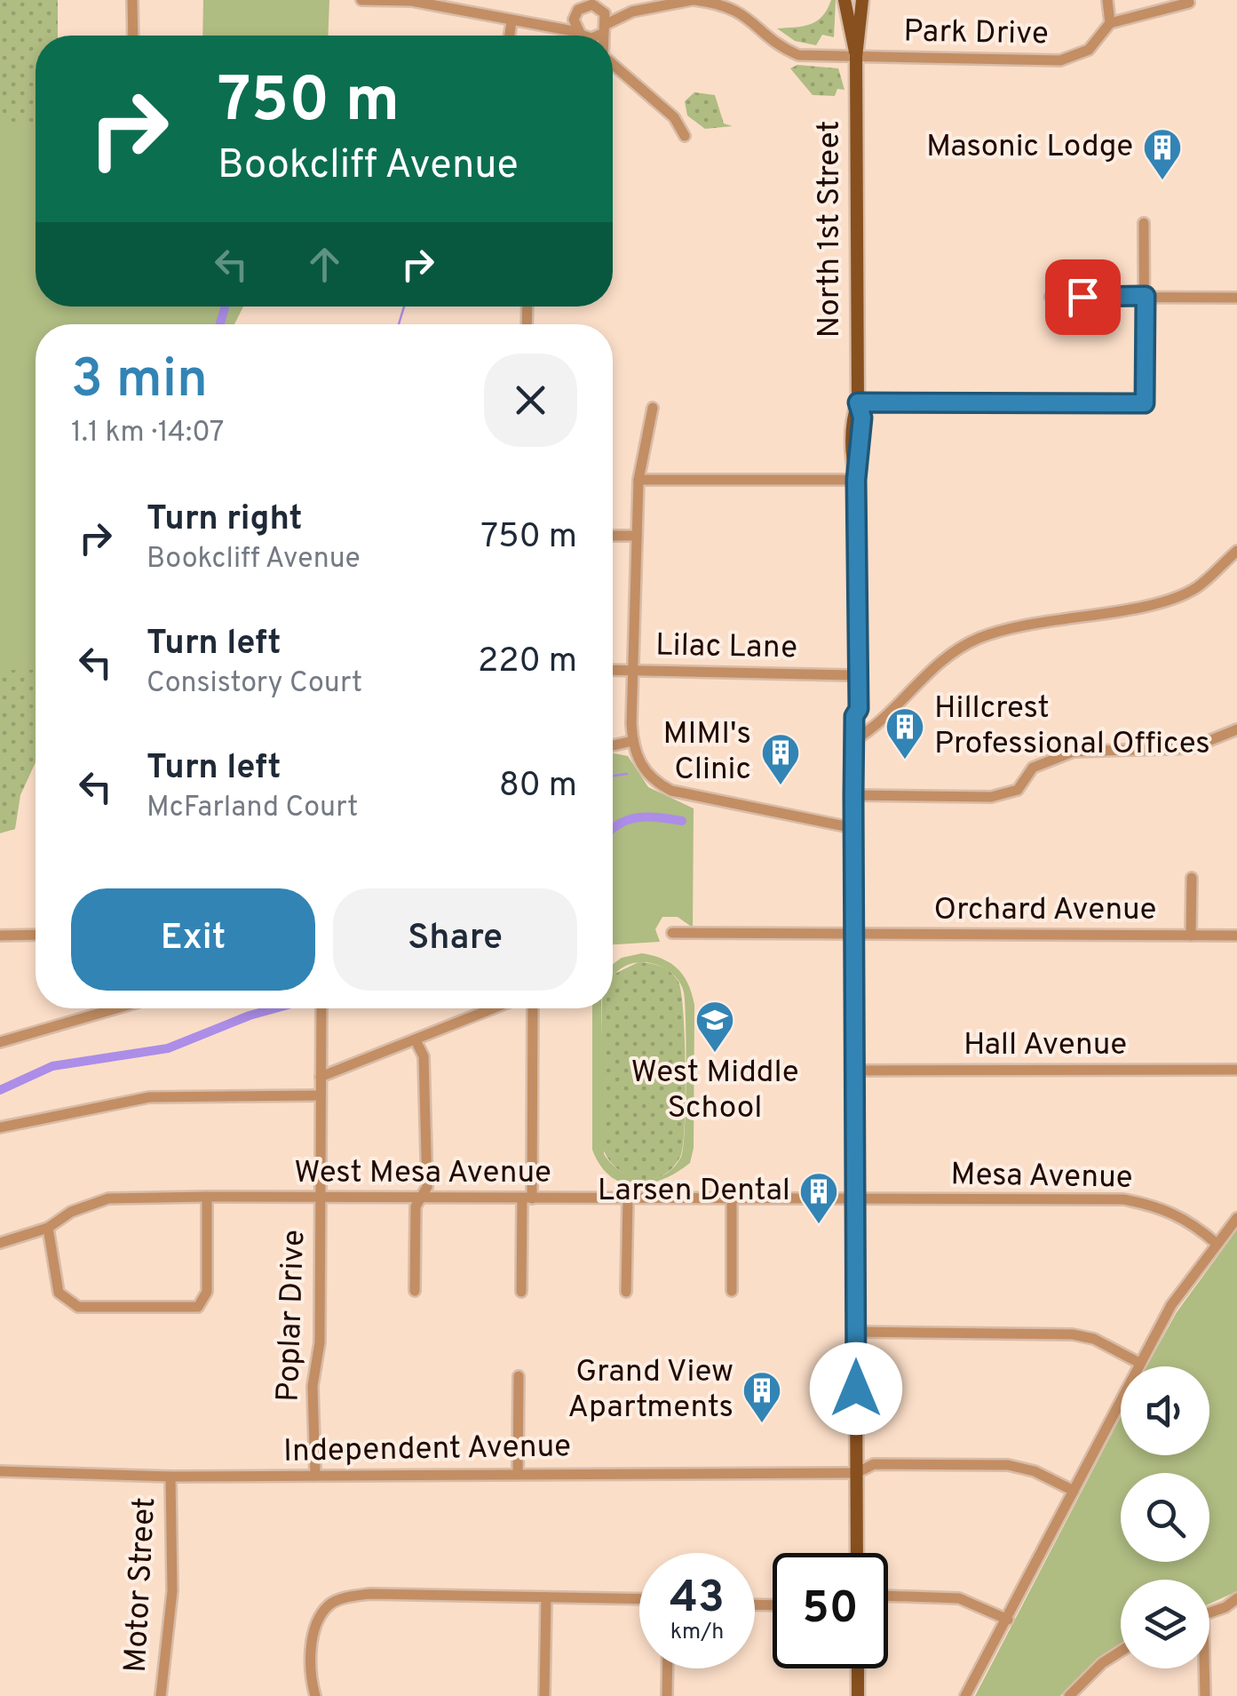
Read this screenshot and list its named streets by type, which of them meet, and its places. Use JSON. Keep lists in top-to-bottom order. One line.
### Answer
{"streets":{"main road":["North 1st Street"],"street":["Park Drive","Lilac Lane","Orchard Avenue","Hall Avenue","West Mesa Avenue","Mesa Avenue","Poplar Drive","Independent Avenue","Motor Street"]},"crossings":[["Park Drive","North 1st Street"],["North 1st Street","Lilac Lane"],["North 1st Street","Orchard Avenue"],["North 1st Street","Hall Avenue"],["North 1st Street","West Mesa Avenue"],["North 1st Street","Mesa Avenue"],["North 1st Street","Independent Avenue"],["West Mesa Avenue","Mesa Avenue"],["West Mesa Avenue","Poplar Drive"],["Poplar Drive","Independent Avenue"],["Independent Avenue","Motor Street"]],"places":{"building":["Masonic Lodge","Hillcrest Professional Offices","MIMI's Clinic","Larsen Dental","Grand View Apartments"],"school or university":["West Middle School"]},"page":{"turn":["750 m","Bookcliff Avenue"],"heading":["3 min","1.1 km · 14:07"],"list":[{"name":"Turn right","note":"Bookcliff Avenue","value":"750 m"},{"name":"Turn left","note":"Consistory Court","value":"220 m"},{"name":"Turn left","note":"McFarland Court","value":"80 m"}],"buttons":["Exit","Share"],"speed":"43 km/h","limit":"50"}}
